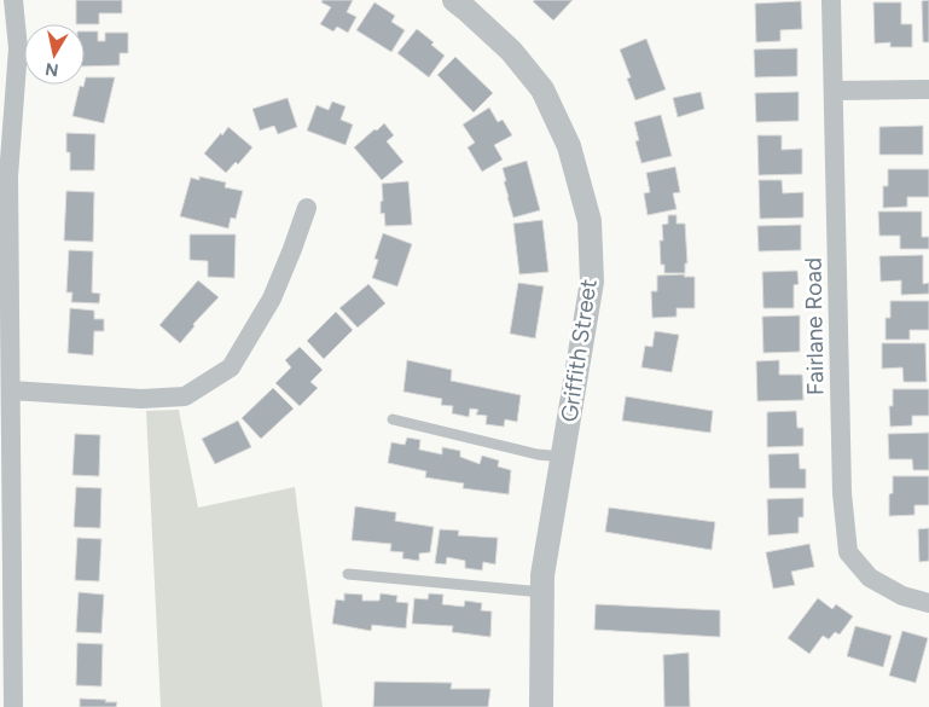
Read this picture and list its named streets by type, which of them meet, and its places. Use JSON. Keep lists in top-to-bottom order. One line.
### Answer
{"streets":{"street":["Fairlane Road","Griffith Street"]},"north":"bottom"}
